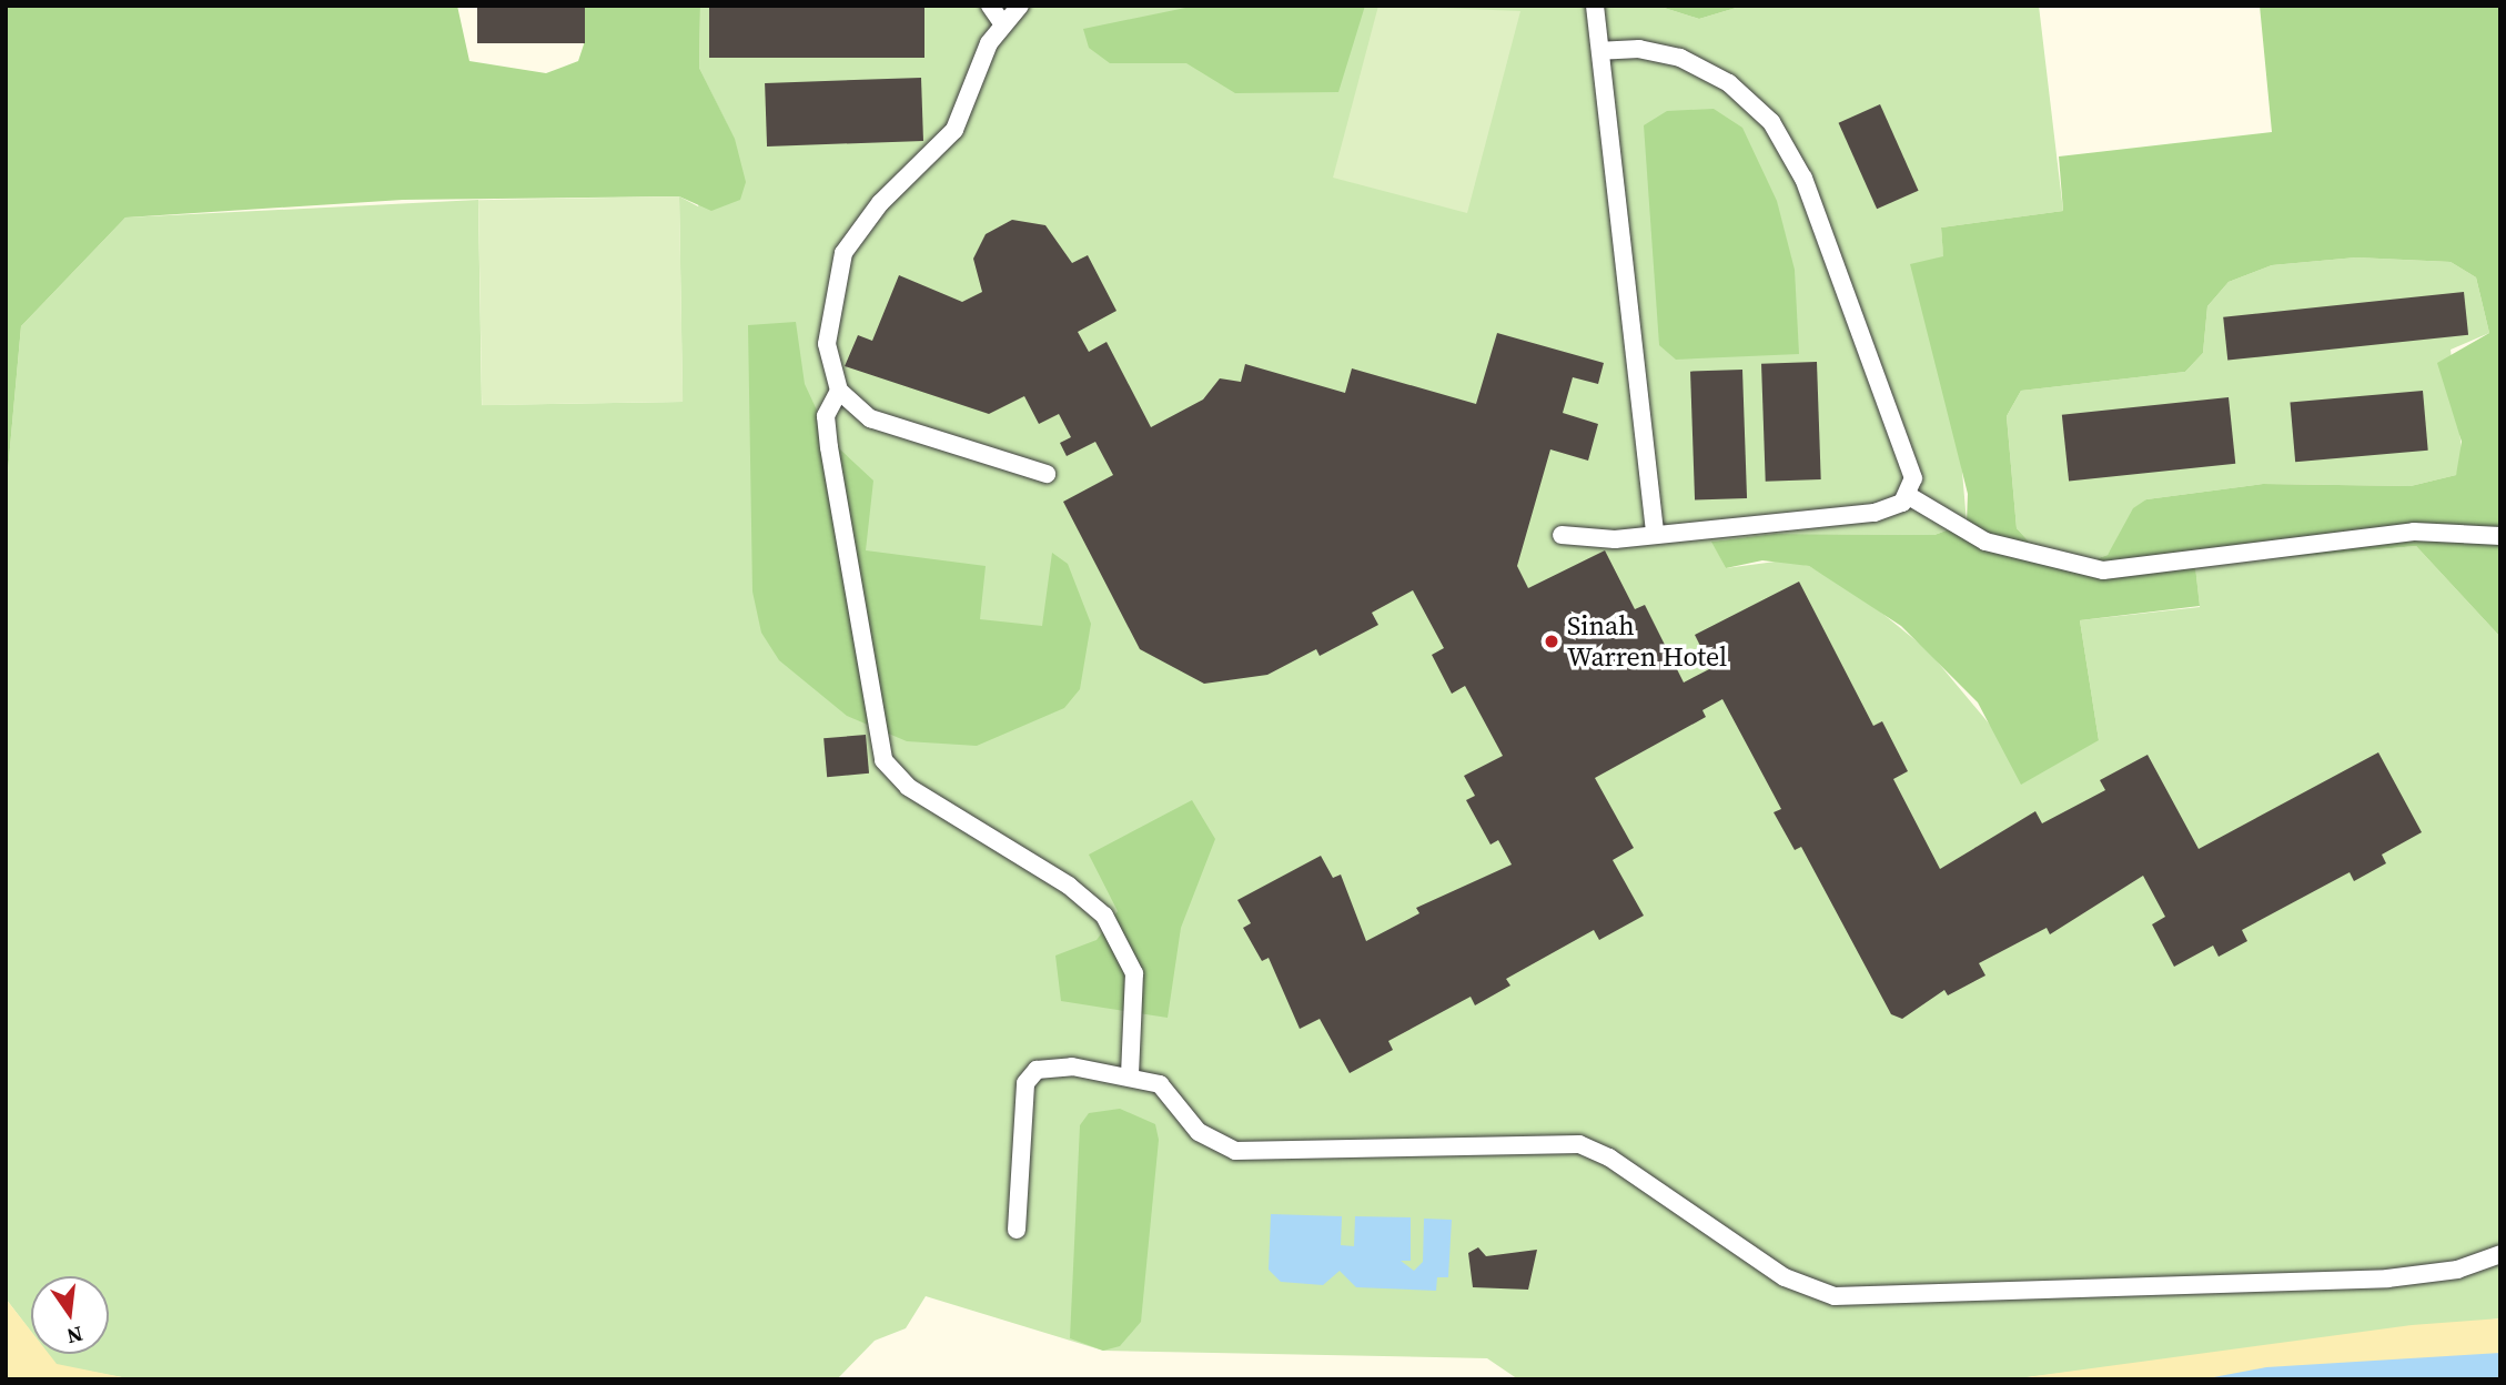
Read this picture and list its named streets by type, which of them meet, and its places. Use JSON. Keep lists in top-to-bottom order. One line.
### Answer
{"places":["Sinah Warren Hotel"],"north":"bottom"}
